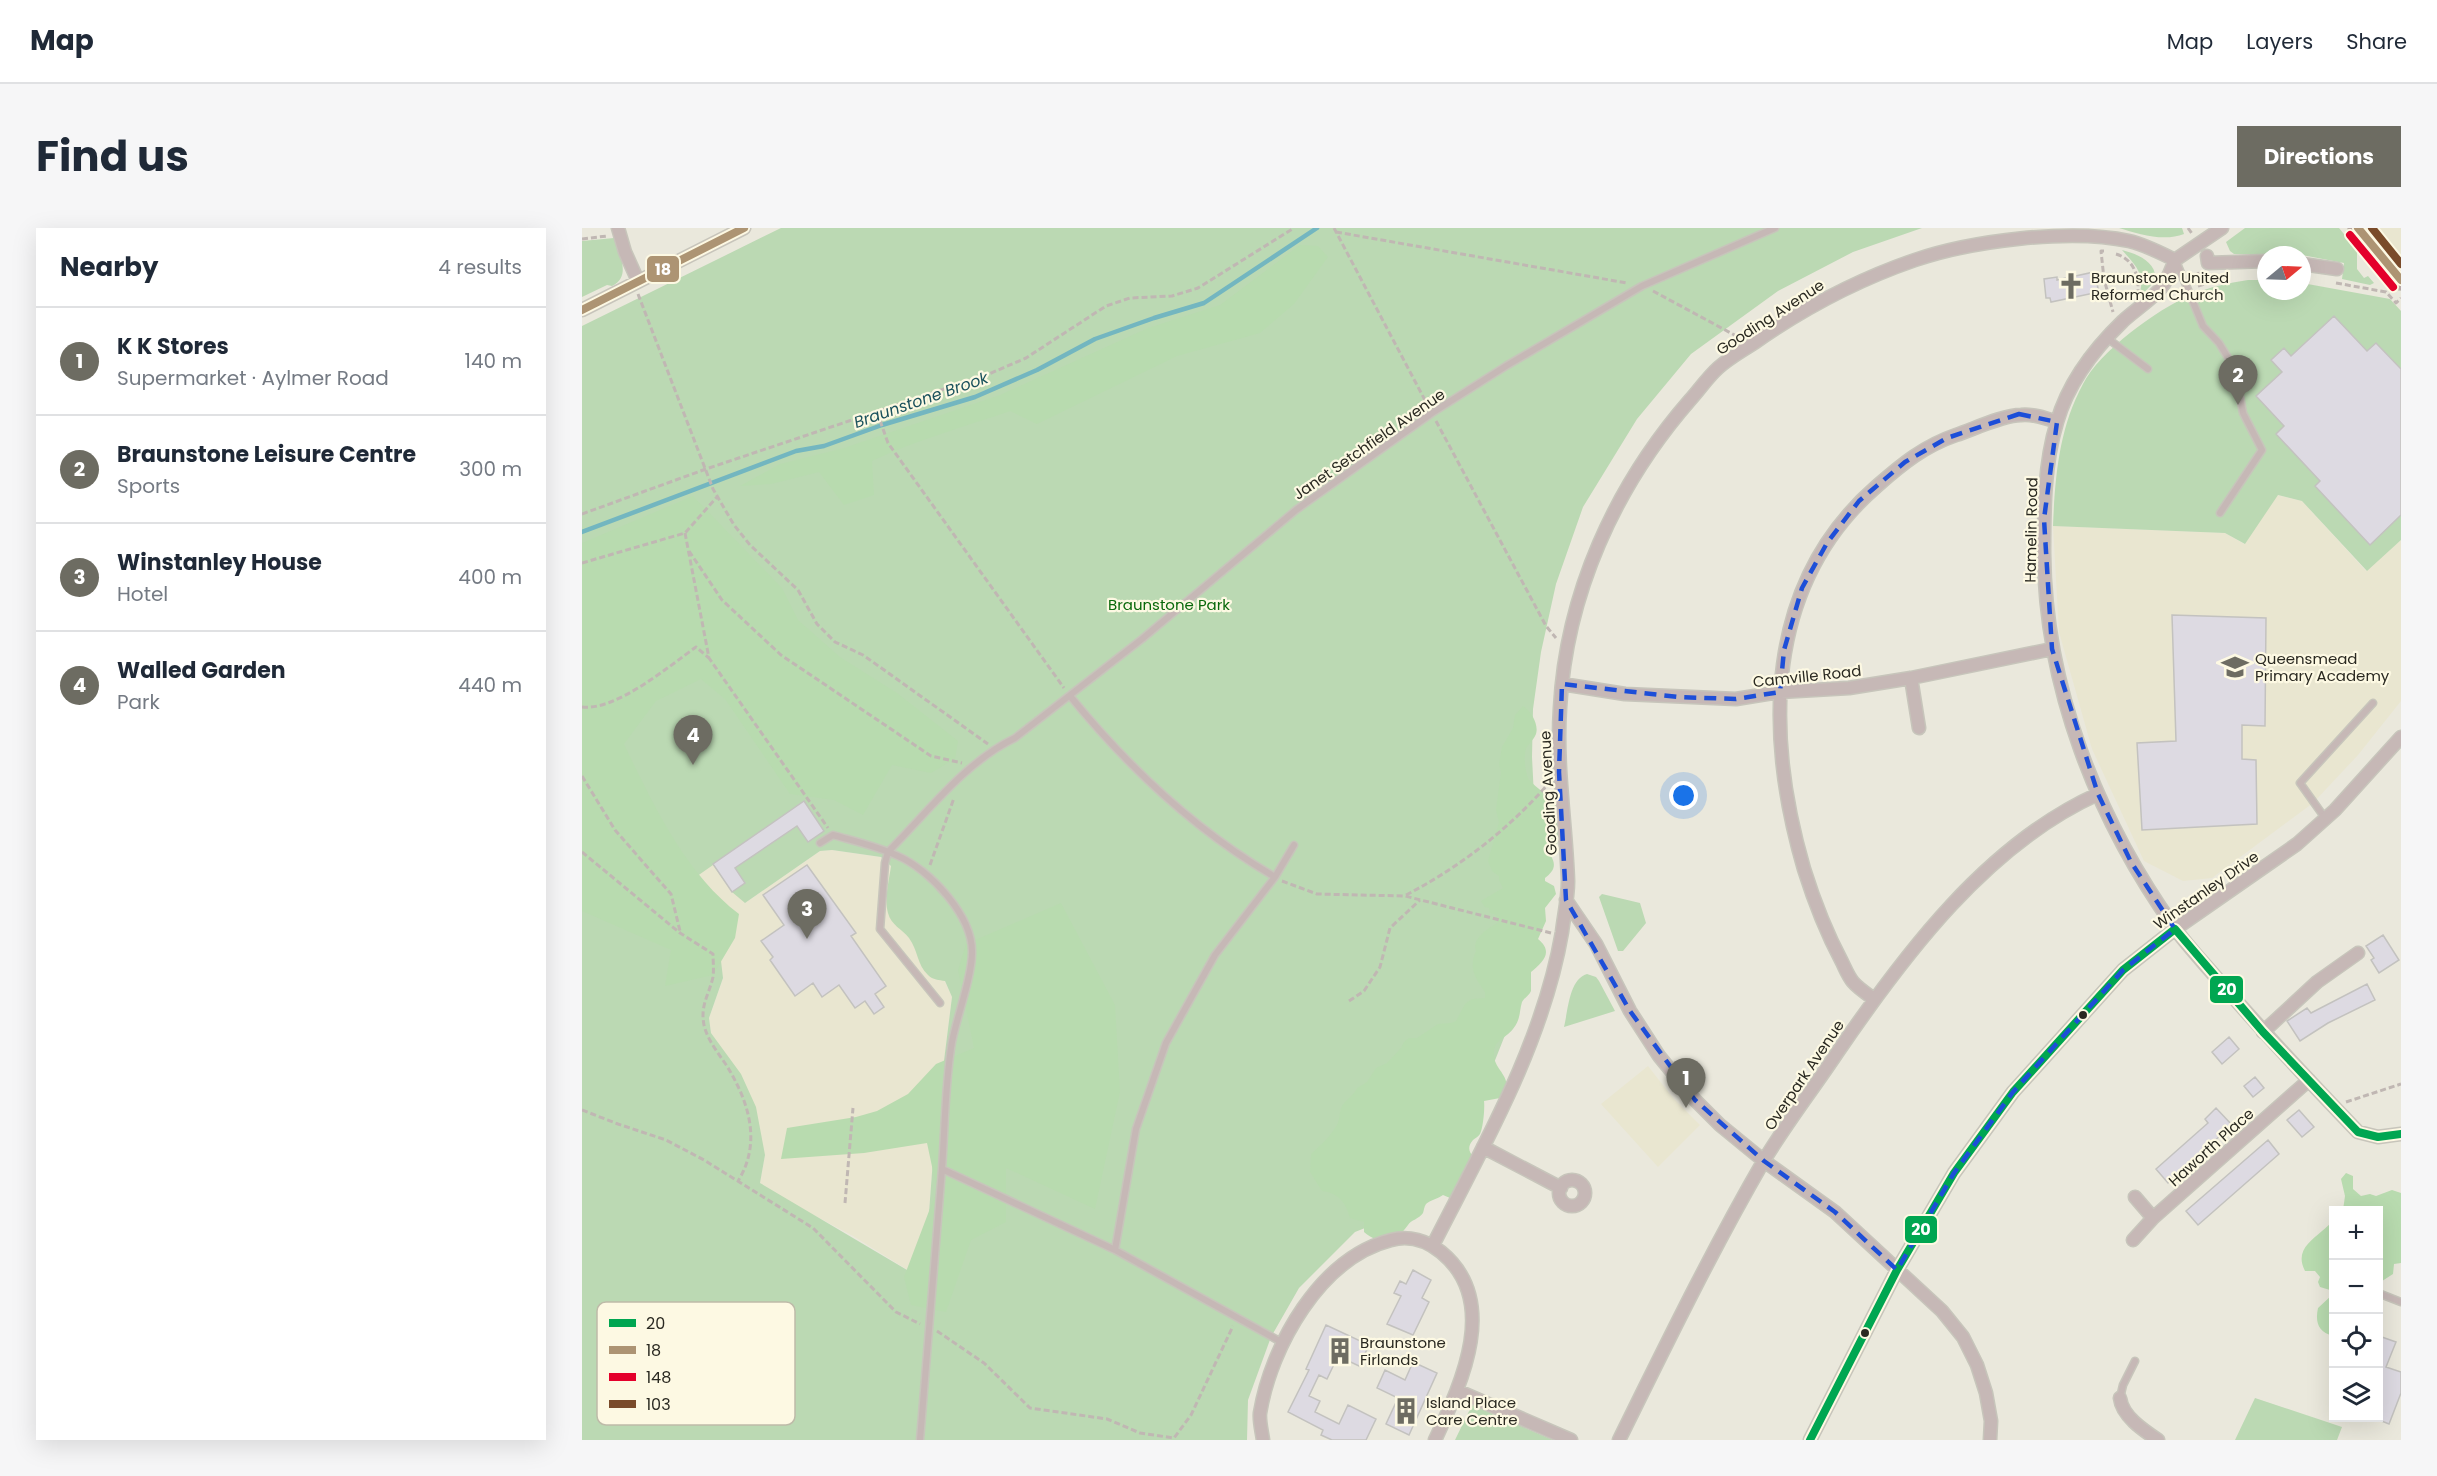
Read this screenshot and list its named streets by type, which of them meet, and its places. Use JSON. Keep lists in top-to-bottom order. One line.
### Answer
{"streets":{"street":["Gooding Avenue","Hamelin Road","Camville Road","Winstanley Drive","Overpark Avenue","Haworth Place"],"lane":["Janet Setchfield Avenue"]},"crossings":[["Gooding Avenue","Hamelin Road"],["Gooding Avenue","Camville Road"],["Hamelin Road","Camville Road"],["Hamelin Road","Winstanley Drive"],["Hamelin Road","Overpark Avenue"],["Hamelin Road","Haworth Place"]],"water":["Braunstone Brook"],"parks":["Braunstone Park"],"places":{"church":["Braunstone United Reformed Church"],"school or university":["Queensmead Primary Academy"],"building":["Braunstone Firlands","Island Place Care Centre"]},"lines":["transit line 18","transit line 103","transit line 148","transit line 20"],"legend":["20","18","148","103"],"north":"right","page":{"header":"Map","nav":["Map","Layers","Share"],"title":"Find us","buttons":"Directions","heading":["Nearby","4 results"],"list":[{"mark":"1","name":"K K Stores","note":"Supermarket · Aylmer Road","value":"140 m"},{"mark":"2","name":"Braunstone Leisure Centre","note":"Sports","value":"300 m"},{"mark":"3","name":"Winstanley House","note":"Hotel","value":"400 m"},{"mark":"4","name":"Walled Garden","note":"Park","value":"440 m"}],"pins":["2","4","3","1"],"map_buttons":["+","−"]}}
